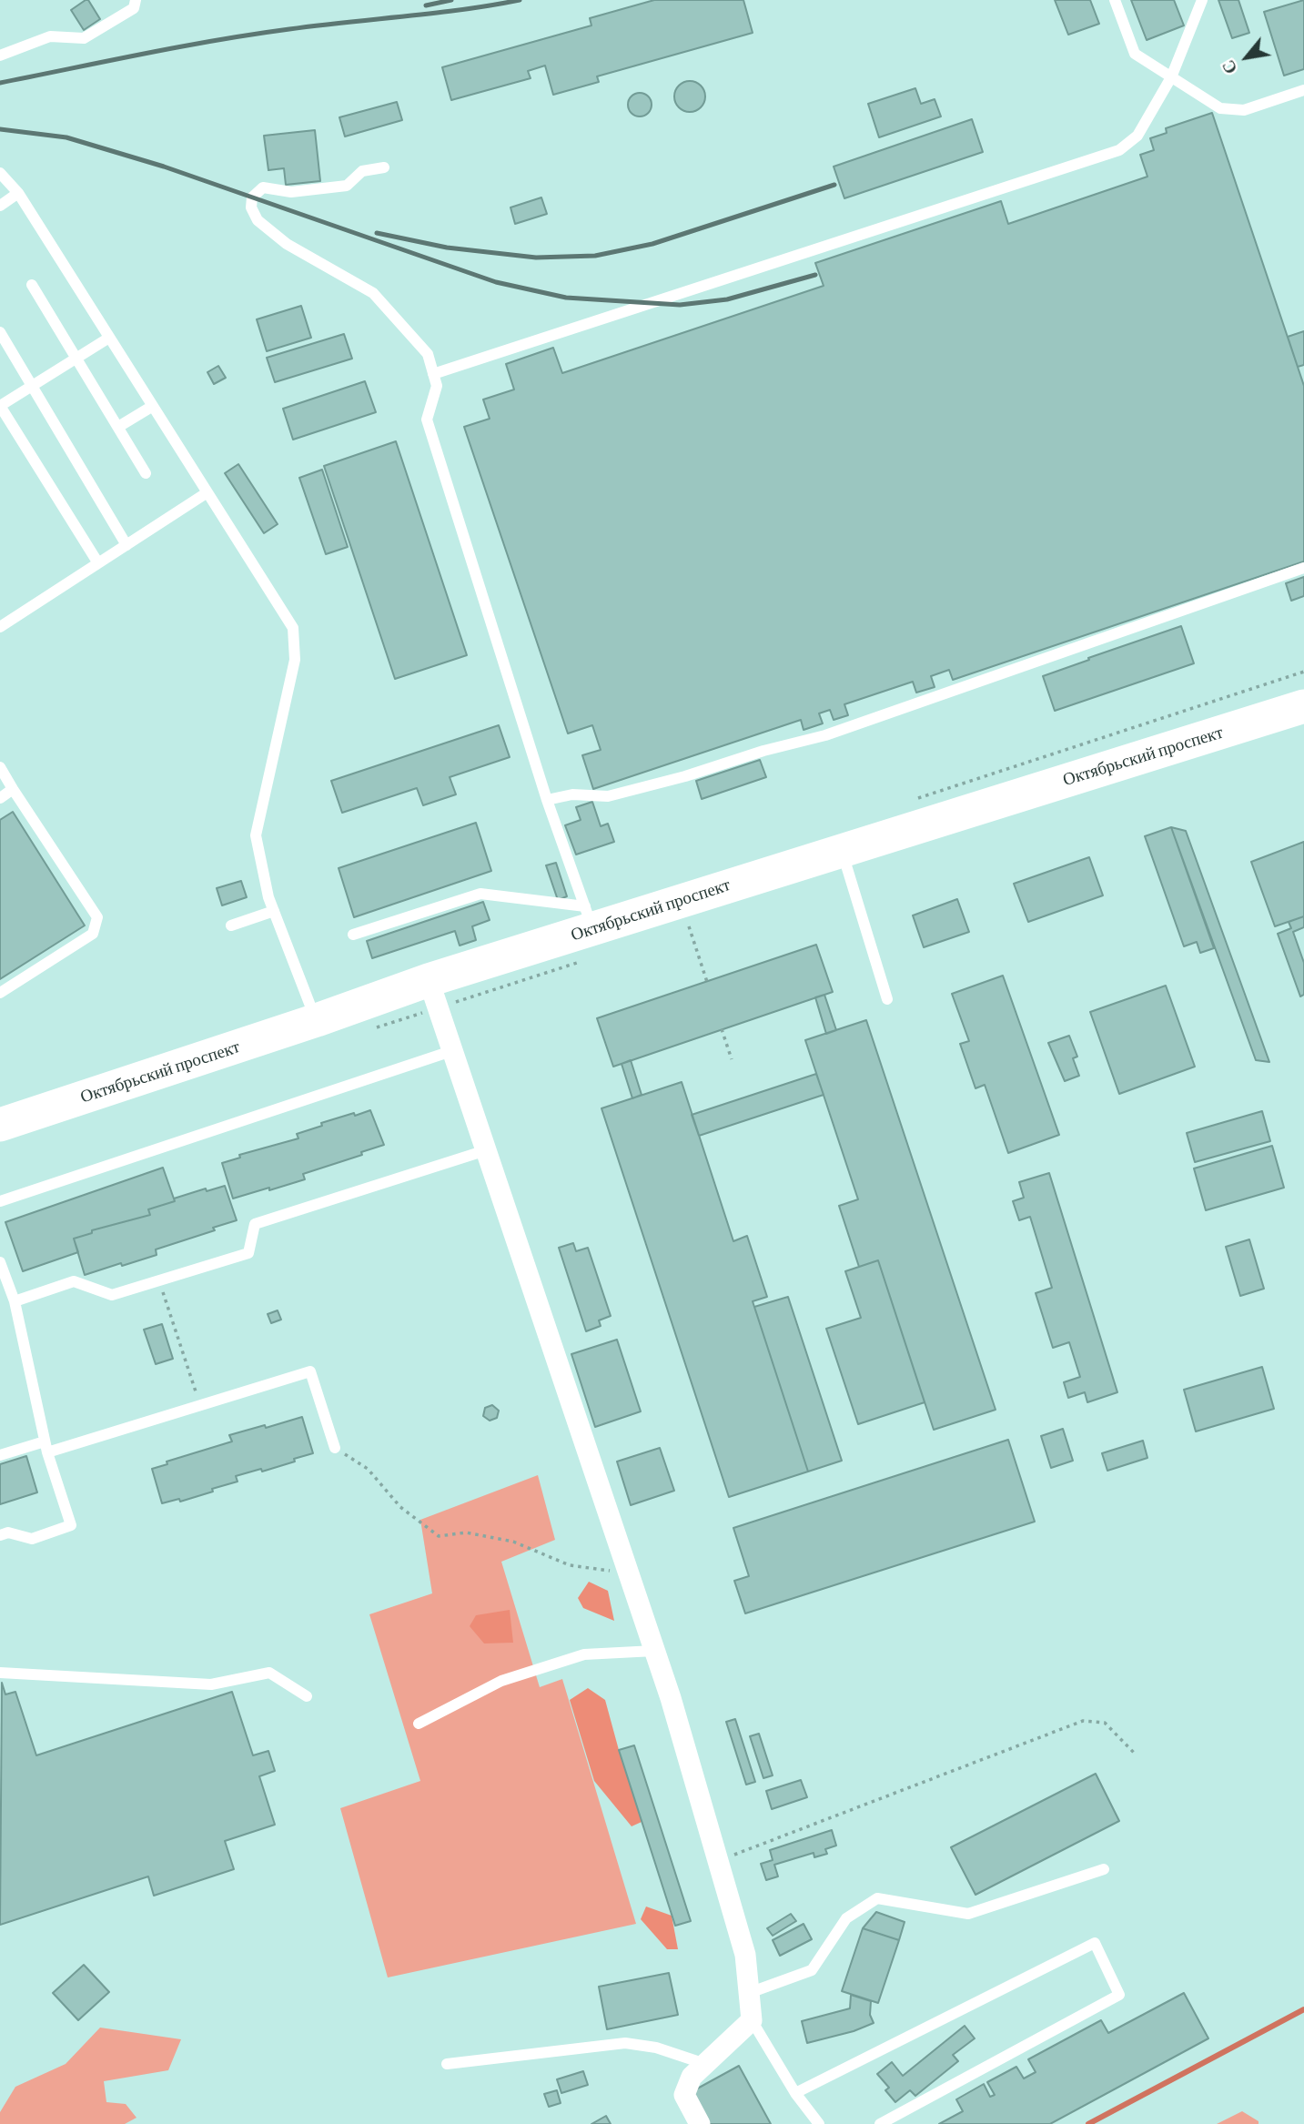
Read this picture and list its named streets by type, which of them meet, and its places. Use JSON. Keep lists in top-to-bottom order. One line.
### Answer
{"streets":{"main road":["Октябрьский проспект"]},"north":"bottom left"}
